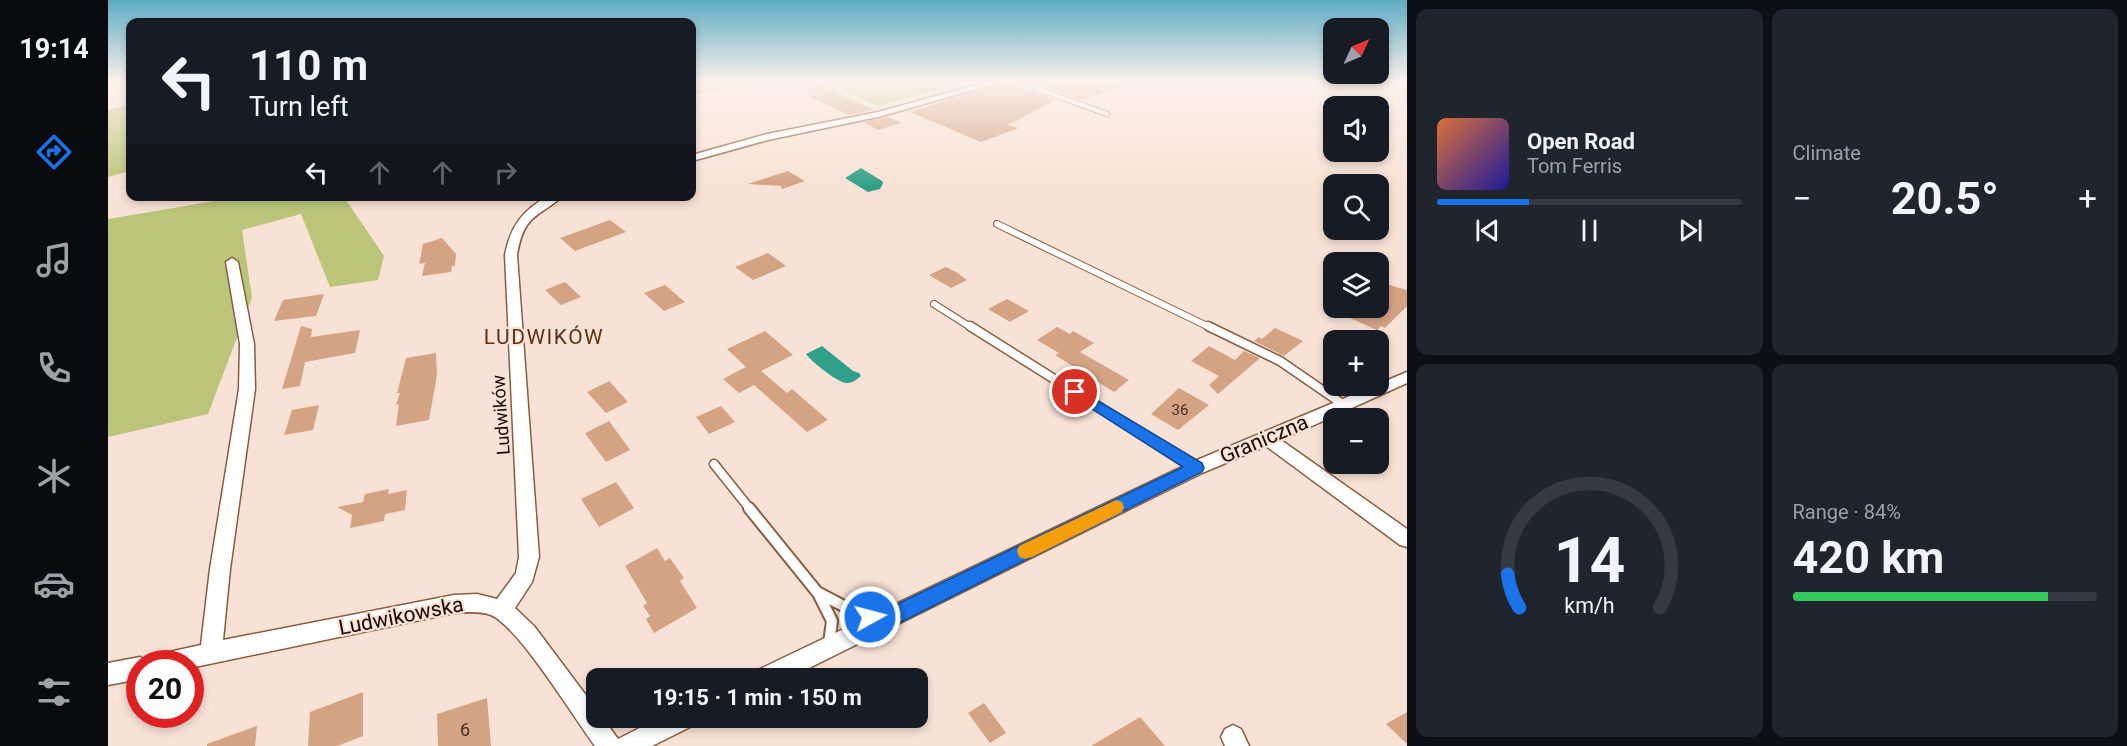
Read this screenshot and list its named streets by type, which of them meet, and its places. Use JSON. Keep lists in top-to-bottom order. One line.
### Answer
{"streets":{"street":["Ludwików","Graniczna","Ludwikowska"]},"crossings":[["Ludwików","Ludwikowska"]],"districts":["LUDWIKÓW"],"house_numbers":["36","6"],"north":"top right","page":{"tabs":"19:14","tile":["Climate",["Range · 84%","420 km"]],"map_buttons":["+","−"],"turn":["110 m","Turn left"],"song":["Open Road","Tom Ferris"],"heat":["−","20.5°","+"],"limit":"20","trip":"19:15 · 1 min · 150 m","gauge":["14","km/h"]}}
